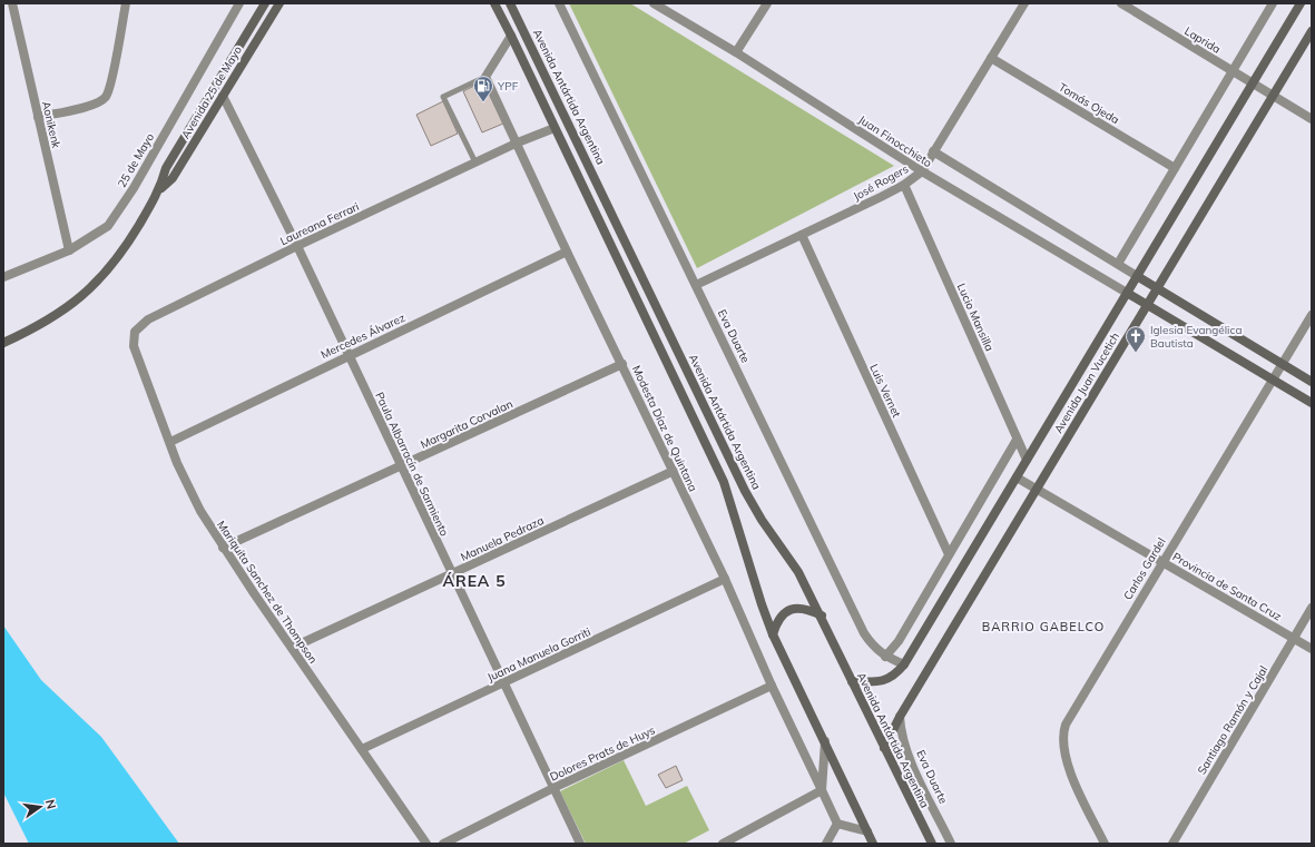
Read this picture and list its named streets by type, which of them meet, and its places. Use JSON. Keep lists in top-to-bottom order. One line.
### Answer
{"streets":{"main road":["Avenida 25 de Mayo","Avenida Antártida Argentina","Avenida Juan Vucetich"],"street":["Laprida","Tomás Ojeda","Aonikenk","Juan Finocchieto","25 de Mayo","José Rogers","Laureana Ferrari","Lucio Mansilla","Mercedes Álvarez","Eva Duarte","Luis Vernet","Margarita Corvalan","Modesta Díaz de Quintana","Paula Albarracín de Sarmiento","Manuela Pedraza","Carlos Gardel","Provincia de Santa Cruz","Mariquita Sanchez de Thompson","Juana Manuela Gorriti","Santiago Ramón y Cajal","Dolores Prats de Huys"]},"crossings":[["Laprida","Avenida Juan Vucetich"],["Avenida 25 de Mayo","Paula Albarracín de Sarmiento"],["Avenida Antártida Argentina","Avenida Juan Vucetich"],["Tomás Ojeda","José Rogers"],["Aonikenk","25 de Mayo"],["Juan Finocchieto","José Rogers"],["Juan Finocchieto","Avenida Juan Vucetich"],["José Rogers","Lucio Mansilla"],["José Rogers","Eva Duarte"],["José Rogers","Luis Vernet"],["Laureana Ferrari","Modesta Díaz de Quintana"],["Laureana Ferrari","Paula Albarracín de Sarmiento"],["Laureana Ferrari","Mariquita Sanchez de Thompson"],["Lucio Mansilla","Avenida Juan Vucetich"],["Mercedes Álvarez","Modesta Díaz de Quintana"],["Mercedes Álvarez","Paula Albarracín de Sarmiento"],["Mercedes Álvarez","Mariquita Sanchez de Thompson"],["Eva Duarte","Avenida Juan Vucetich"],["Avenida Juan Vucetich","Provincia de Santa Cruz"],["Margarita Corvalan","Modesta Díaz de Quintana"],["Margarita Corvalan","Paula Albarracín de Sarmiento"],["Margarita Corvalan","Mariquita Sanchez de Thompson"],["Modesta Díaz de Quintana","Manuela Pedraza"],["Modesta Díaz de Quintana","Juana Manuela Gorriti"],["Modesta Díaz de Quintana","Dolores Prats de Huys"],["Paula Albarracín de Sarmiento","Manuela Pedraza"],["Paula Albarracín de Sarmiento","Juana Manuela Gorriti"],["Paula Albarracín de Sarmiento","Dolores Prats de Huys"],["Manuela Pedraza","Mariquita Sanchez de Thompson"],["Carlos Gardel","Provincia de Santa Cruz"],["Provincia de Santa Cruz","Santiago Ramón y Cajal"],["Mariquita Sanchez de Thompson","Juana Manuela Gorriti"]],"districts":["ÁREA 5","BARRIO GABELCO"],"places":{"fuel station":["YPF"],"church":["Iglesia Evangélica Bautista"]},"north":"right"}
